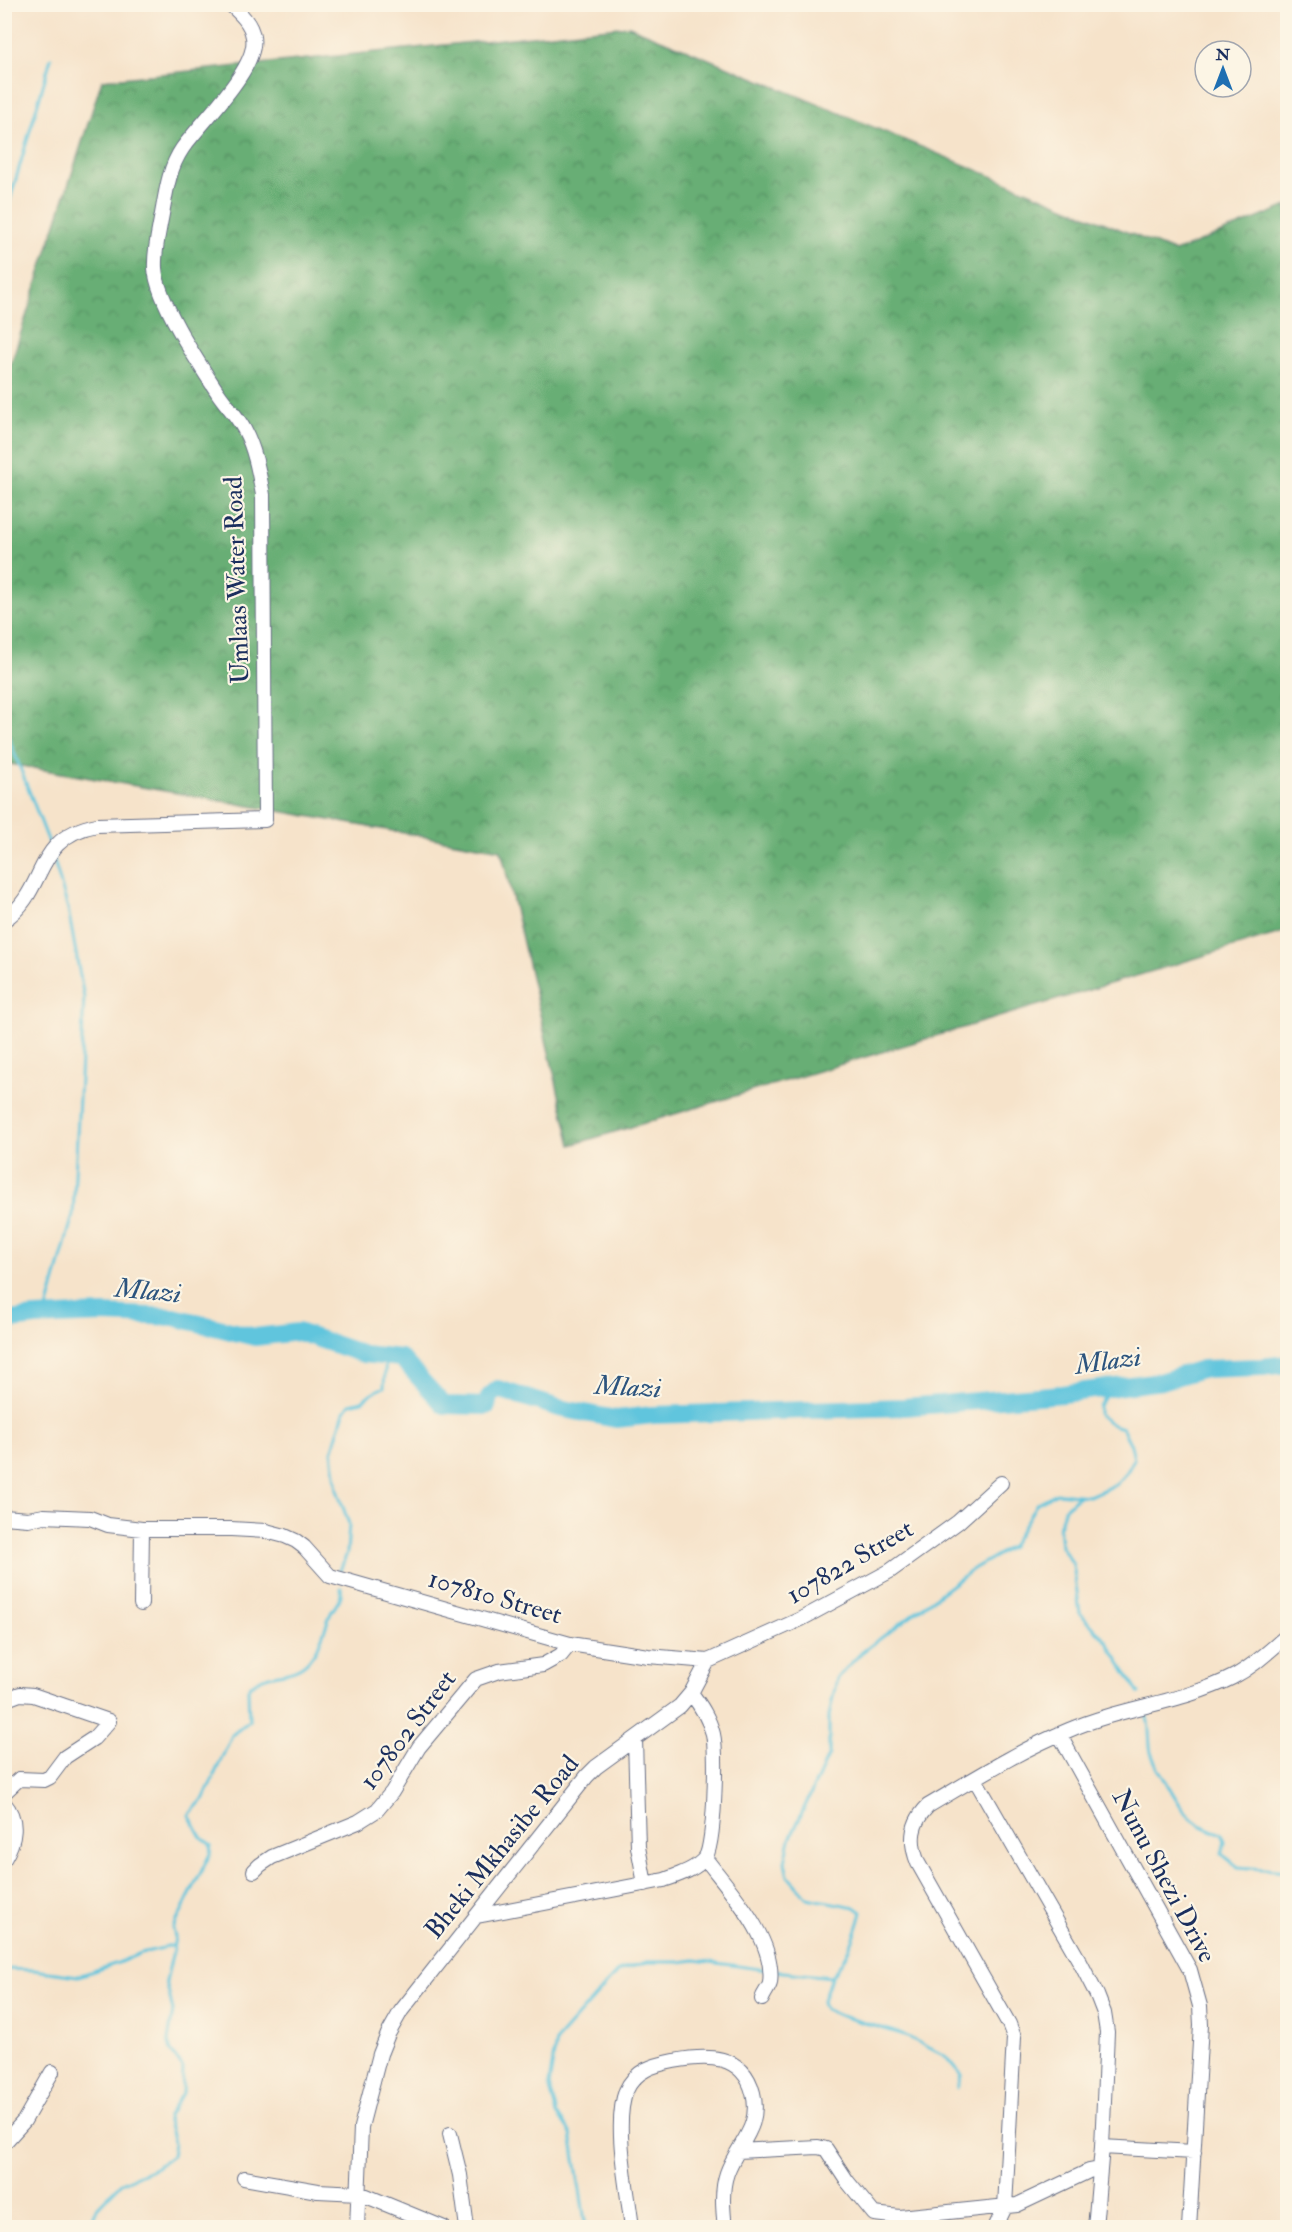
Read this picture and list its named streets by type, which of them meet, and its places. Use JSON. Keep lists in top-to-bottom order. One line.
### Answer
{"streets":{"street":["Umlaas Water Road","107822 Street","107810 Street","107802 Street","Bheki Mkhasibe Road","Nunu Shezi Drive"]},"crossings":[["107822 Street","107810 Street"],["107810 Street","107802 Street"]],"water":["Mlazi"],"north":"top"}
